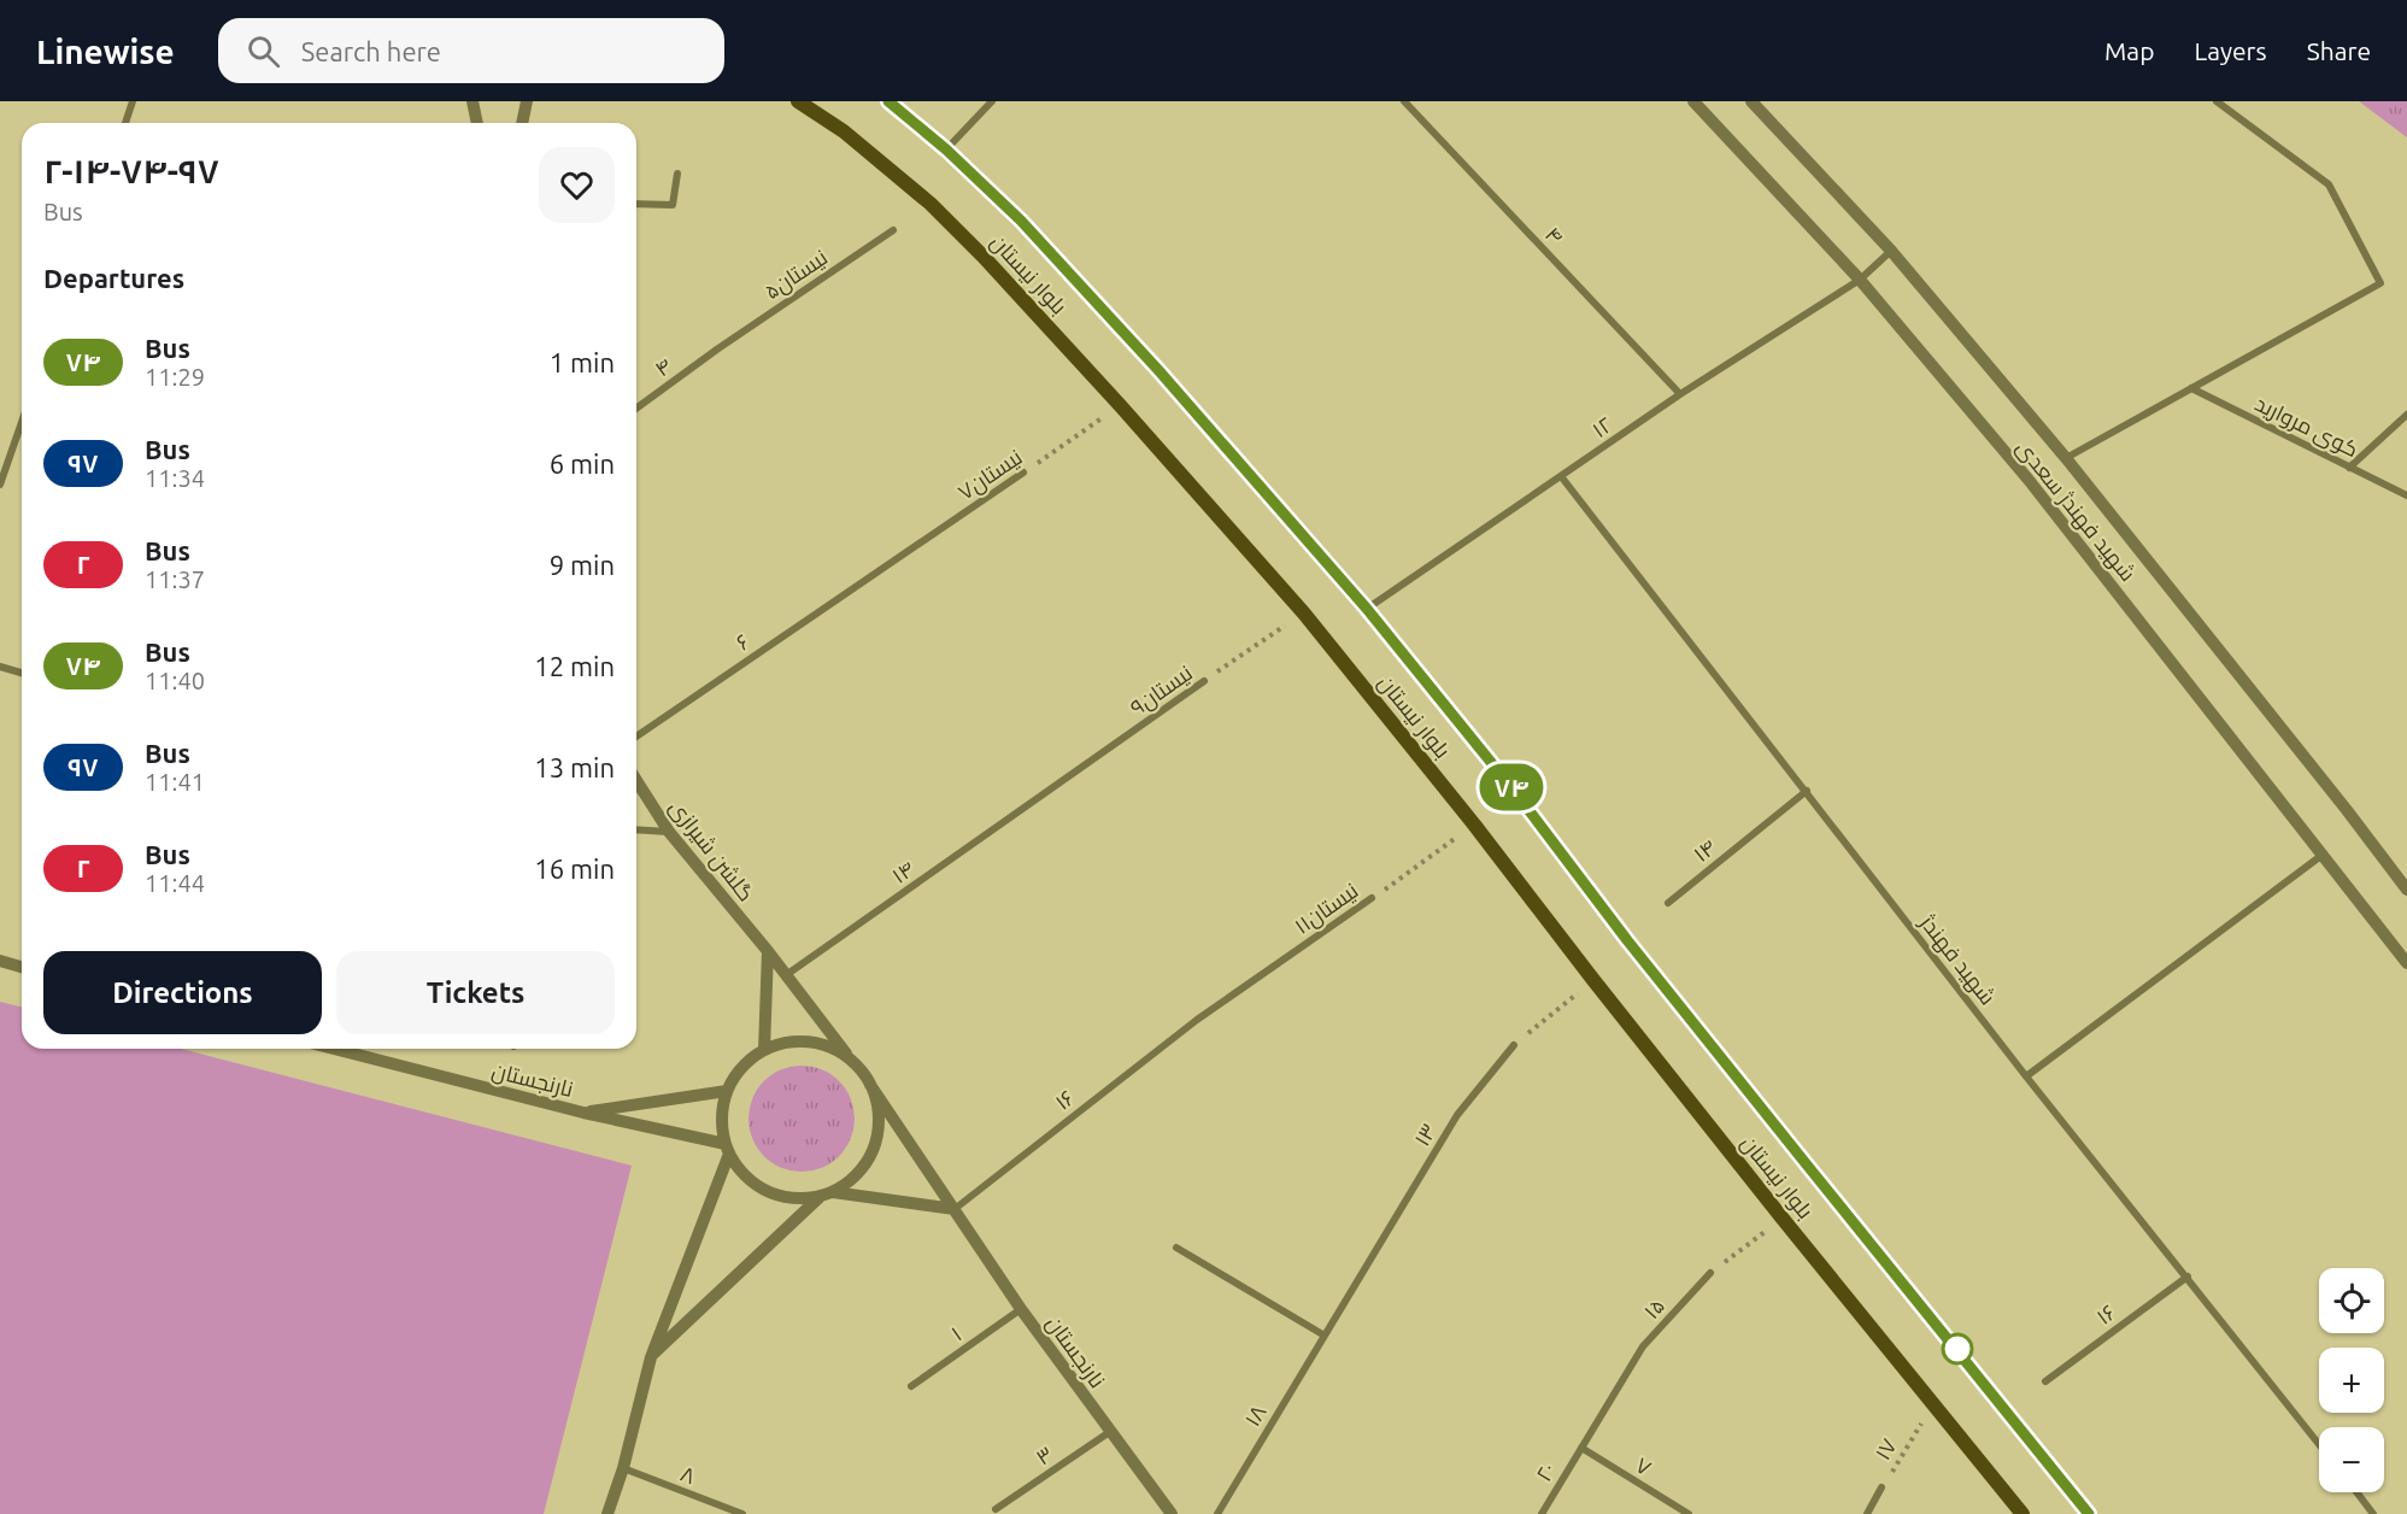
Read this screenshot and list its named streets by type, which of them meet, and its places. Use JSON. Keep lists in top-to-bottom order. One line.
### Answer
{"streets":{"main road":["بلوار نیستان"],"street":["۴","۵نیستان","کوی مروارید","۱۲","۷نیستان","شهید فهندژ سعدی","۶","۹نیستان","گلشن شیرازی","۱۴","۱۱نیستان","شهید فهندژ","نارنجستان","۱۶","۱۳","۱۵","۱","۱۸","۱۷","۳","۷","۲۰","۸"]},"crossings":[["۴","۵نیستان"],["۴","۱۲"],["بلوار نیستان","۱۲"],["بلوار نیستان","۷نیستان"],["بلوار نیستان","۹نیستان"],["بلوار نیستان","۱۱نیستان"],["بلوار نیستان","۱۷"],["۱۲","شهید فهندژ سعدی"],["۱۲","شهید فهندژ"],["۷نیستان","۶"],["۹نیستان","۱۴"],["گلشن شیرازی","۱۴"],["گلشن شیرازی","نارنجستان"],["۱۴","شهید فهندژ"],["۱۱نیستان","۱۶"],["شهید فهندژ","۱۶"],["نارنجستان","۱۶"],["نارنجستان","۱"],["نارنجستان","۳"],["۱۳","۱۸"],["۱۵","۷"],["۱۵","۲۰"],["۷","۲۰"]],"lines":["bus line ۷۴"],"page":{"header":"Linewise","search":"Search here","nav":["Map","Layers","Share"],"on_map":"۷۴","heading":[["۲-۱۴-۷۴-۹۷","Bus"],"Departures"],"list":[{"mark":"۷۴","name":"Bus","note":"11:29","value":"1 min"},{"mark":"۹۷","name":"Bus","note":"11:34","value":"6 min"},{"mark":"۲","name":"Bus","note":"11:37","value":"9 min"},{"mark":"۷۴","name":"Bus","note":"11:40","value":"12 min"},{"mark":"۹۷","name":"Bus","note":"11:41","value":"13 min"},{"mark":"۲","name":"Bus","note":"11:44","value":"16 min"}],"buttons":["Directions","Tickets"],"map_buttons":["+","−"]}}
